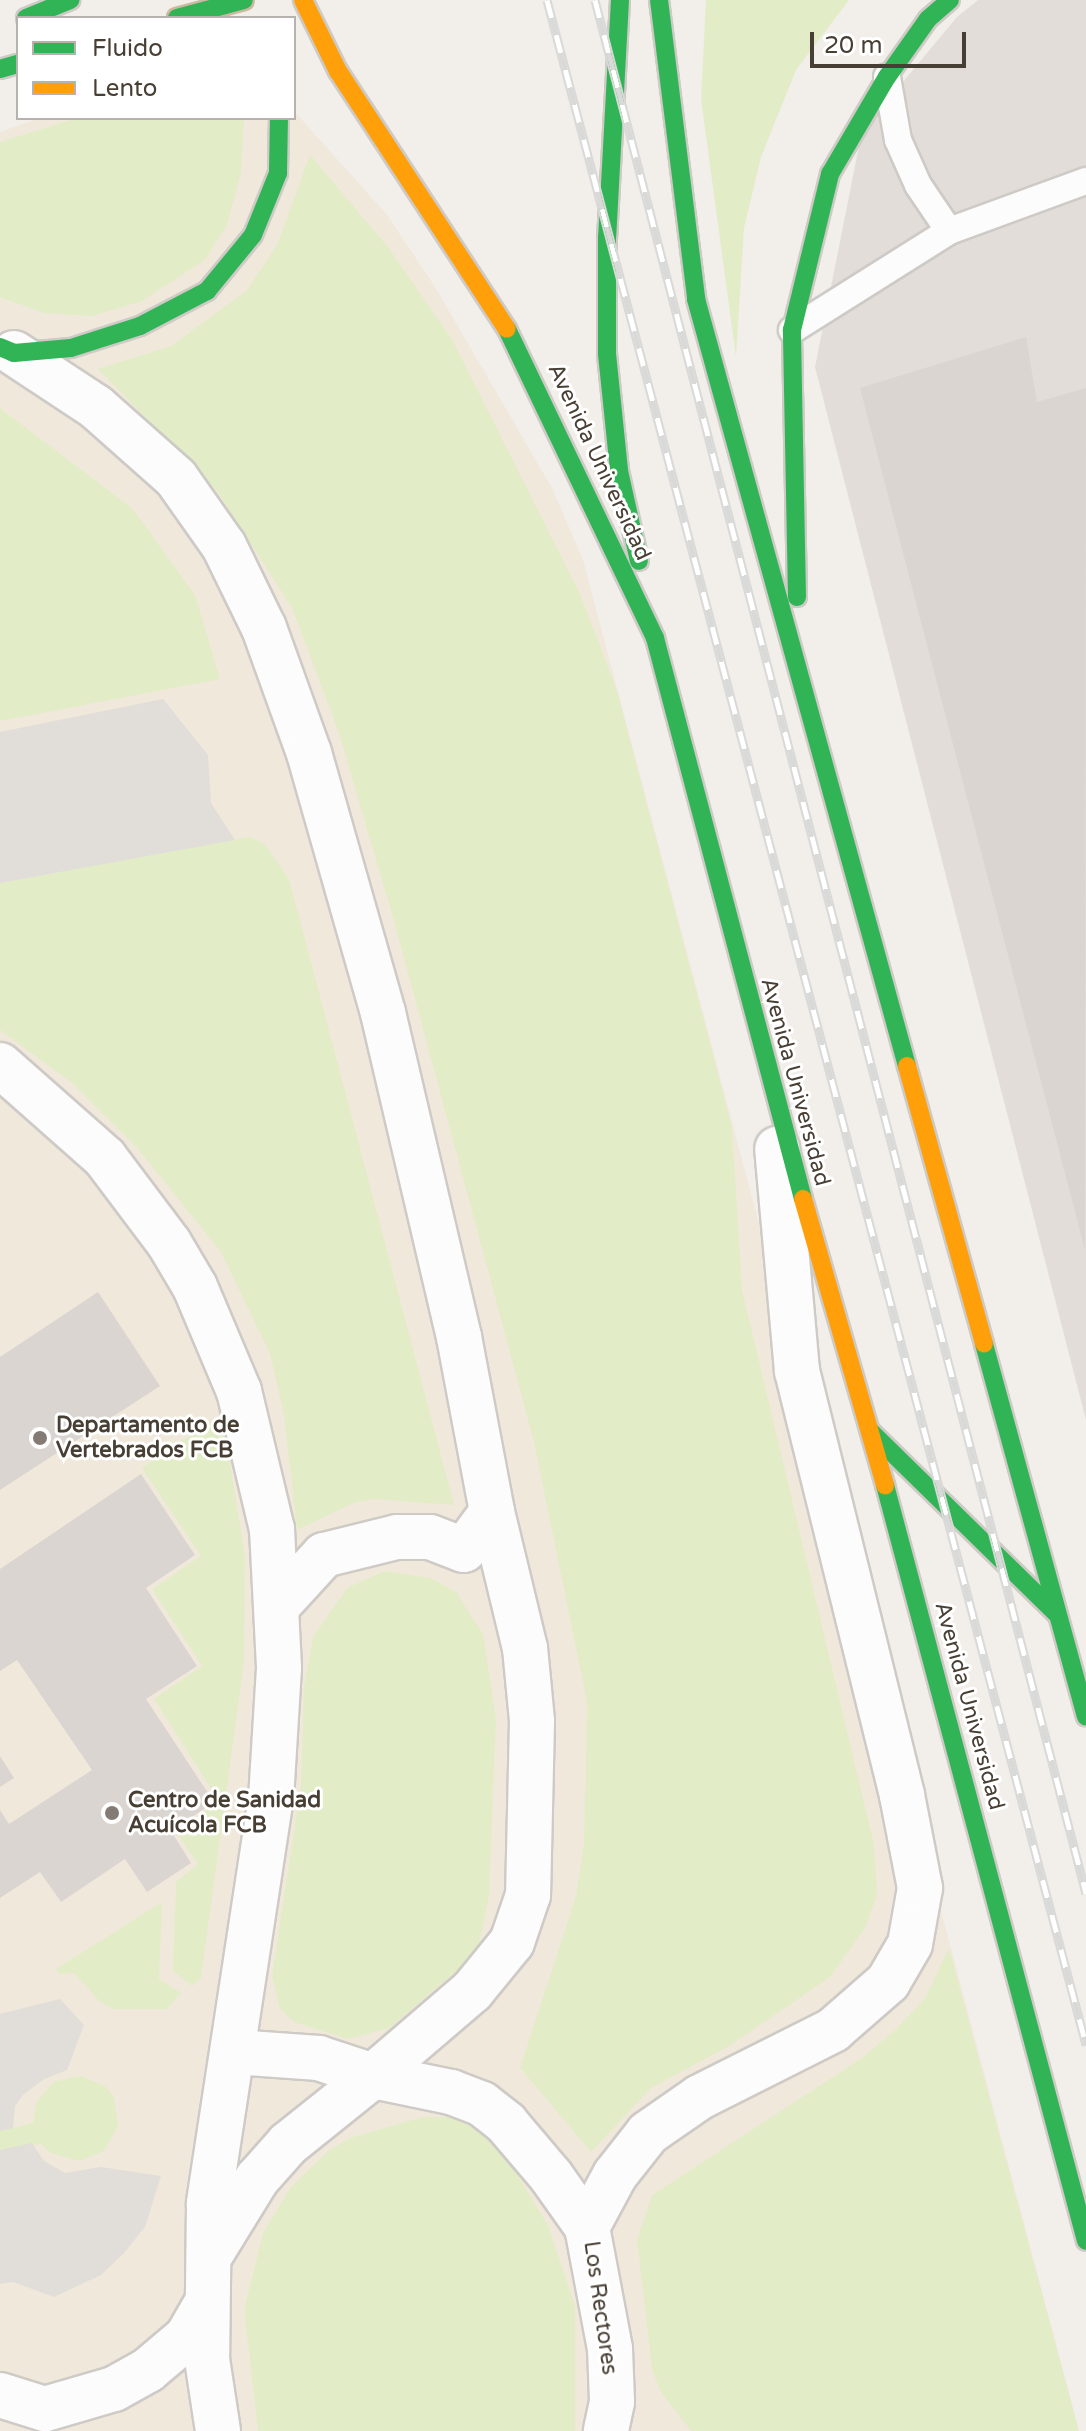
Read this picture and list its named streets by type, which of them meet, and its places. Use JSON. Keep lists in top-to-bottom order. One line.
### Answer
{"streets":{"highway":["Avenida Universidad"],"street":["Los Rectores"]},"places":["Departamento de Vertebrados FCB","Centro de Sanidad Acuícola FCB"],"legend":["Fluido","Lento"],"scale_bar":"20 m"}
